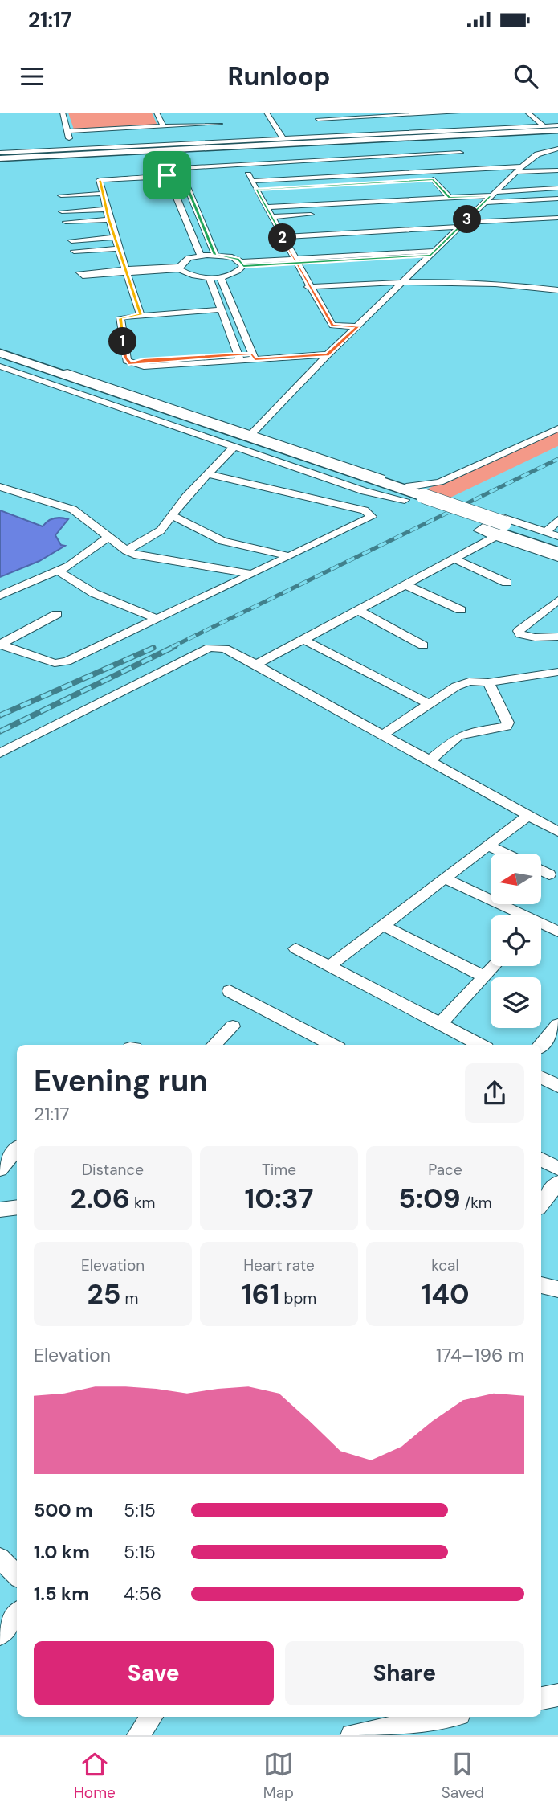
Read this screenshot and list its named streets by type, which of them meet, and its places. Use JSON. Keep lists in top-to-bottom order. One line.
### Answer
{"north":"left","page":{"status":"21:17","header":"Runloop","pins":["3","2","1"],"heading":["Evening run","21:17"],"stats":[["Distance","2.06 km"],["Time","10:37"],["Pace","5:09 /km"],["Elevation","25 m"],["Heart rate","161 bpm"],["kcal","140"]],"chart":["Elevation","174–196 m"],"list":[{"name":"500 m","note":"5:15"},{"name":"1.0 km","note":"5:15"},{"name":"1.5 km","note":"4:56"}],"buttons":["Save","Share"],"tabs":["Home","Map","Saved"]}}
